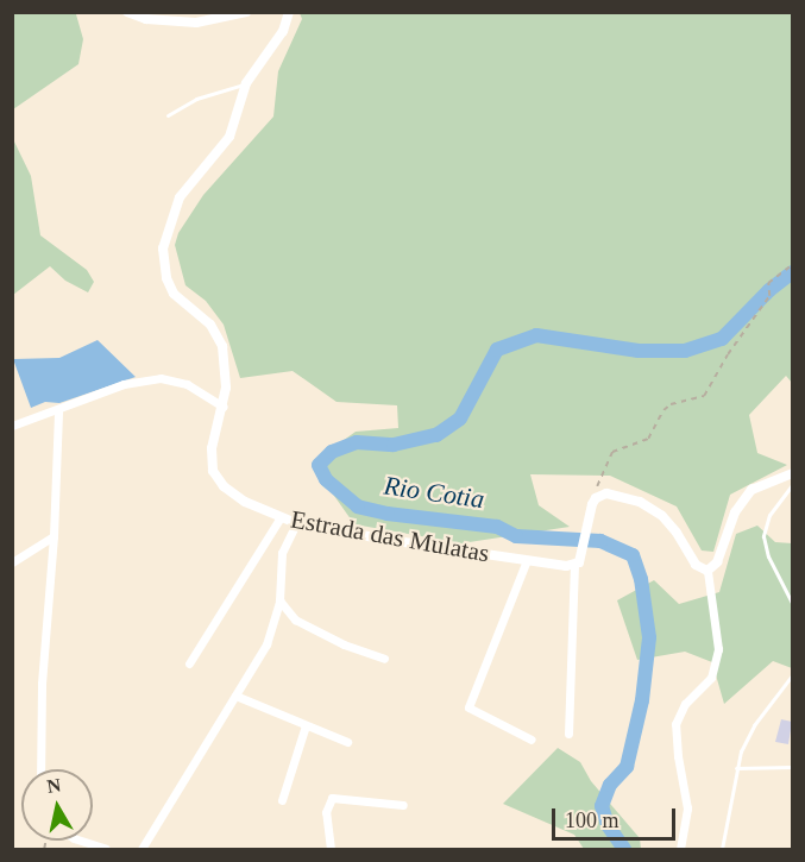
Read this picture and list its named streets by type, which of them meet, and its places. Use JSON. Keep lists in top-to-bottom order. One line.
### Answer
{"streets":{"street":["Estrada das Mulatas"]},"water":["Rio Cotia"],"scale_bar":"100 m","north":"top"}
